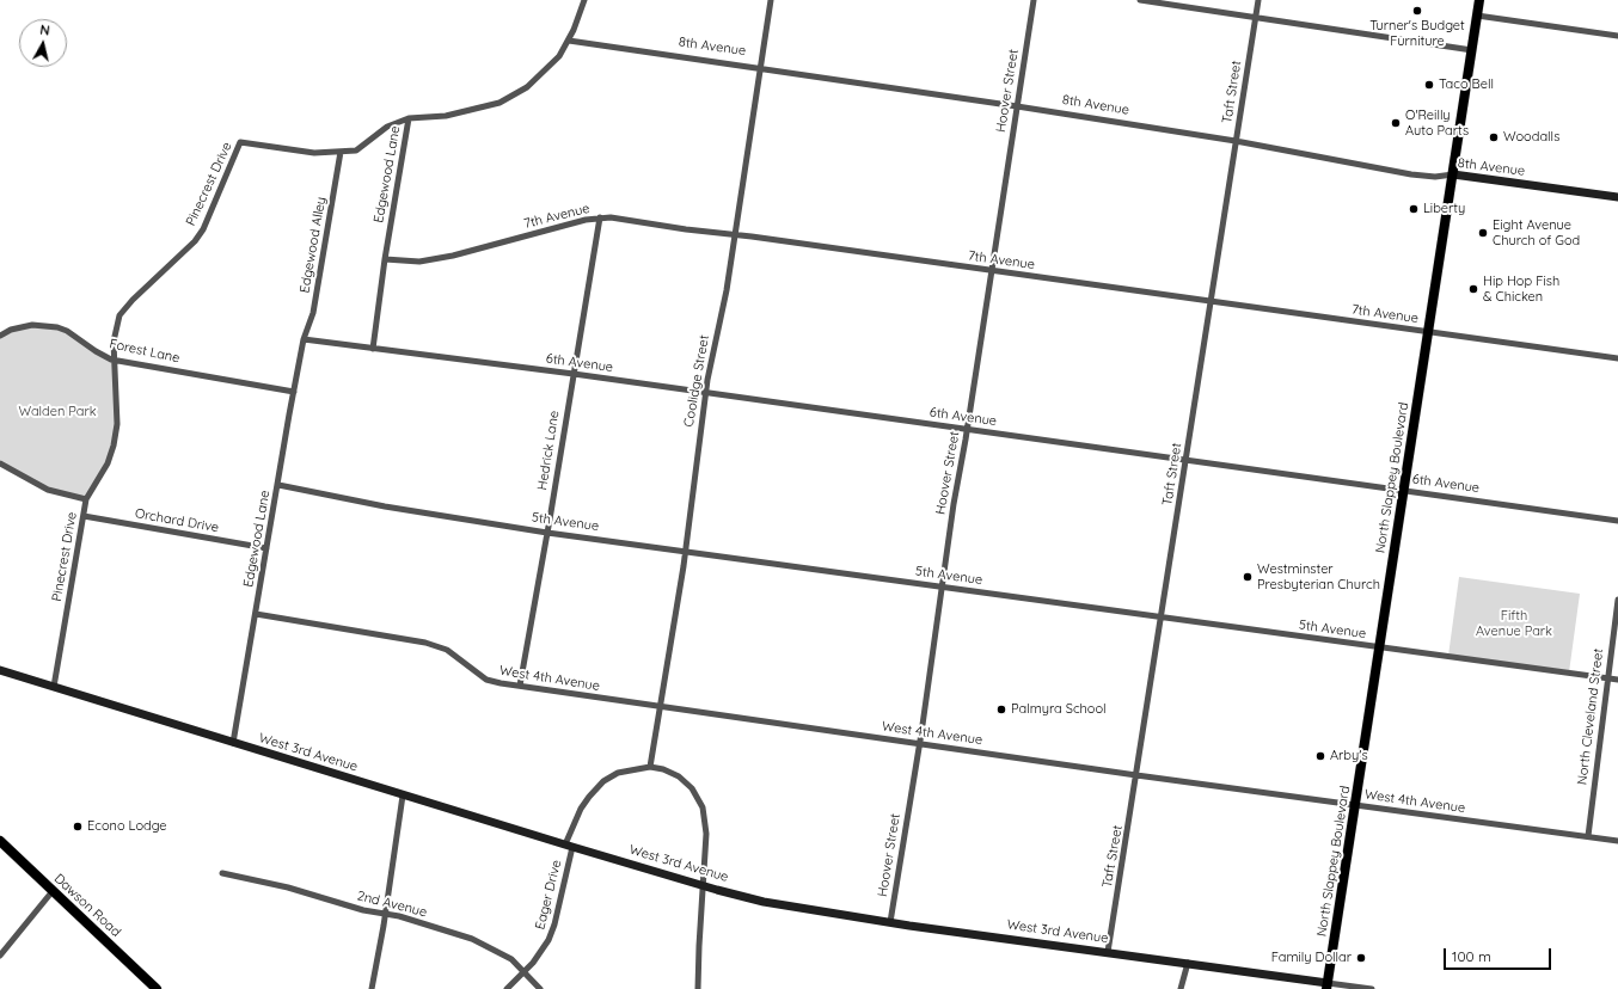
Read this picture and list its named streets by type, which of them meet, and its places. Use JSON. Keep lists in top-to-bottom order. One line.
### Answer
{"streets":{"main road":["North Slappey Boulevard","Dawson Road"],"street":["8th Avenue","Hoover Street","Taft Street","Edgewood Lane","Pinecrest Drive","7th Avenue","Edgewood Alley","Forest Lane","6th Avenue","Coolidge Street","Hedrick Lane","Orchard Drive","5th Avenue","West 4th Avenue","North Cleveland Street","West 3rd Avenue","Eager Drive","2nd Avenue"]},"crossings":[["8th Avenue","Hoover Street"],["8th Avenue","Taft Street"],["8th Avenue","Pinecrest Drive"],["8th Avenue","Coolidge Street"],["8th Avenue","North Slappey Boulevard"],["Hoover Street","7th Avenue"],["Hoover Street","6th Avenue"],["Hoover Street","5th Avenue"],["Hoover Street","West 4th Avenue"],["Hoover Street","West 3rd Avenue"],["Taft Street","7th Avenue"],["Taft Street","6th Avenue"],["Taft Street","5th Avenue"],["Taft Street","West 4th Avenue"],["Taft Street","West 3rd Avenue"],["Edgewood Lane","Pinecrest Drive"],["Edgewood Lane","7th Avenue"],["Edgewood Lane","Edgewood Alley"],["Edgewood Lane","Forest Lane"],["Edgewood Lane","6th Avenue"],["Edgewood Lane","Orchard Drive"],["Edgewood Lane","5th Avenue"],["Edgewood Lane","West 4th Avenue"],["Edgewood Lane","West 3rd Avenue"],["Pinecrest Drive","Edgewood Alley"],["Pinecrest Drive","Forest Lane"],["Pinecrest Drive","Orchard Drive"],["Pinecrest Drive","West 3rd Avenue"],["7th Avenue","Coolidge Street"],["7th Avenue","Hedrick Lane"],["7th Avenue","North Slappey Boulevard"],["Edgewood Alley","6th Avenue"],["6th Avenue","Coolidge Street"],["6th Avenue","Hedrick Lane"],["6th Avenue","North Slappey Boulevard"],["Coolidge Street","5th Avenue"],["Coolidge Street","West 4th Avenue"],["Coolidge Street","Eager Drive"],["Hedrick Lane","5th Avenue"],["Hedrick Lane","West 4th Avenue"],["North Slappey Boulevard","5th Avenue"],["North Slappey Boulevard","West 4th Avenue"],["North Slappey Boulevard","West 3rd Avenue"],["5th Avenue","North Cleveland Street"],["West 4th Avenue","North Cleveland Street"],["West 3rd Avenue","Eager Drive"],["Eager Drive","2nd Avenue"]],"parks":["Walden Park","Fifth Avenue Park"],"places":["Turner's Budget Furniture","Taco Bell","O'Reilly Auto Parts","Woodalls","Liberty","Eight Avenue Church of God","Hip Hop Fish & Chicken","Westminster Presbyterian Church","Palmyra School","Arby's","Econo Lodge","Family Dollar"],"scale_bar":"100 m","north":"top"}
